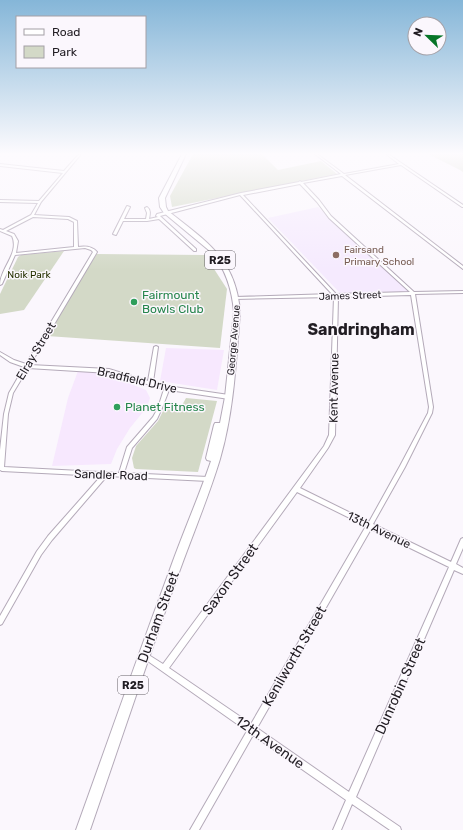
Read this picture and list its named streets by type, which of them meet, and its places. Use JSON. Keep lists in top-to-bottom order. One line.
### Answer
{"streets":{"main road":["R25","George Avenue","Durham Street"],"street":["James Street","Elray Street","Bradfield Drive","Kent Avenue","Sandler Road","13th Avenue","Saxon Street","Kenilworth Street","Dunrobin Street","12th Avenue"]},"crossings":[["James Street","George Avenue"],["James Street","Kent Avenue"],["James Street","Kenilworth Street"],["George Avenue","Bradfield Drive"],["George Avenue","Sandler Road"],["George Avenue","Durham Street"],["Elray Street","Bradfield Drive"],["Elray Street","Sandler Road"],["Kent Avenue","13th Avenue"],["Kent Avenue","Saxon Street"],["Sandler Road","Durham Street"],["13th Avenue","Saxon Street"],["13th Avenue","Kenilworth Street"],["13th Avenue","Dunrobin Street"],["Saxon Street","12th Avenue"],["Durham Street","12th Avenue"],["Kenilworth Street","12th Avenue"],["Dunrobin Street","12th Avenue"]],"districts":["Sandringham"],"parks":["Noik Park"],"places":["Fairsand Primary School","Fairmount Bowls Club","Planet Fitness"],"legend":["Road","Park"],"north":"top left"}
